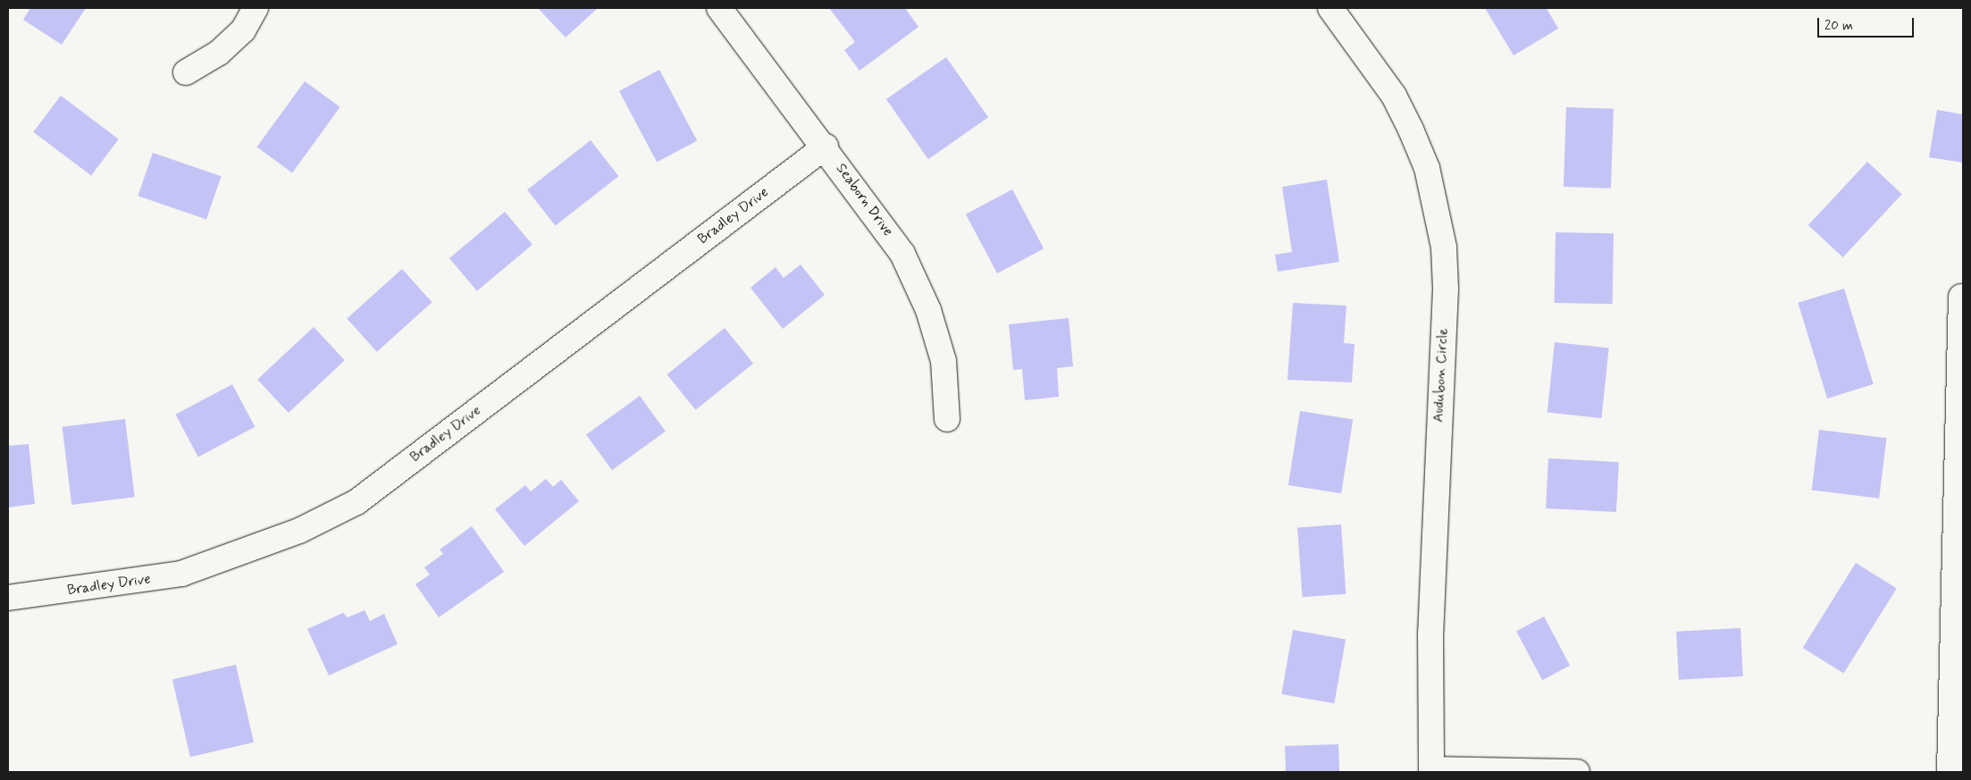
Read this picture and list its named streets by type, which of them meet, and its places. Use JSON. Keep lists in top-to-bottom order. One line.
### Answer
{"streets":{"street":["Seaborn Drive","Bradley Drive","Audubon Circle"]},"crossings":[["Seaborn Drive","Bradley Drive"]],"scale_bar":"20 m"}
